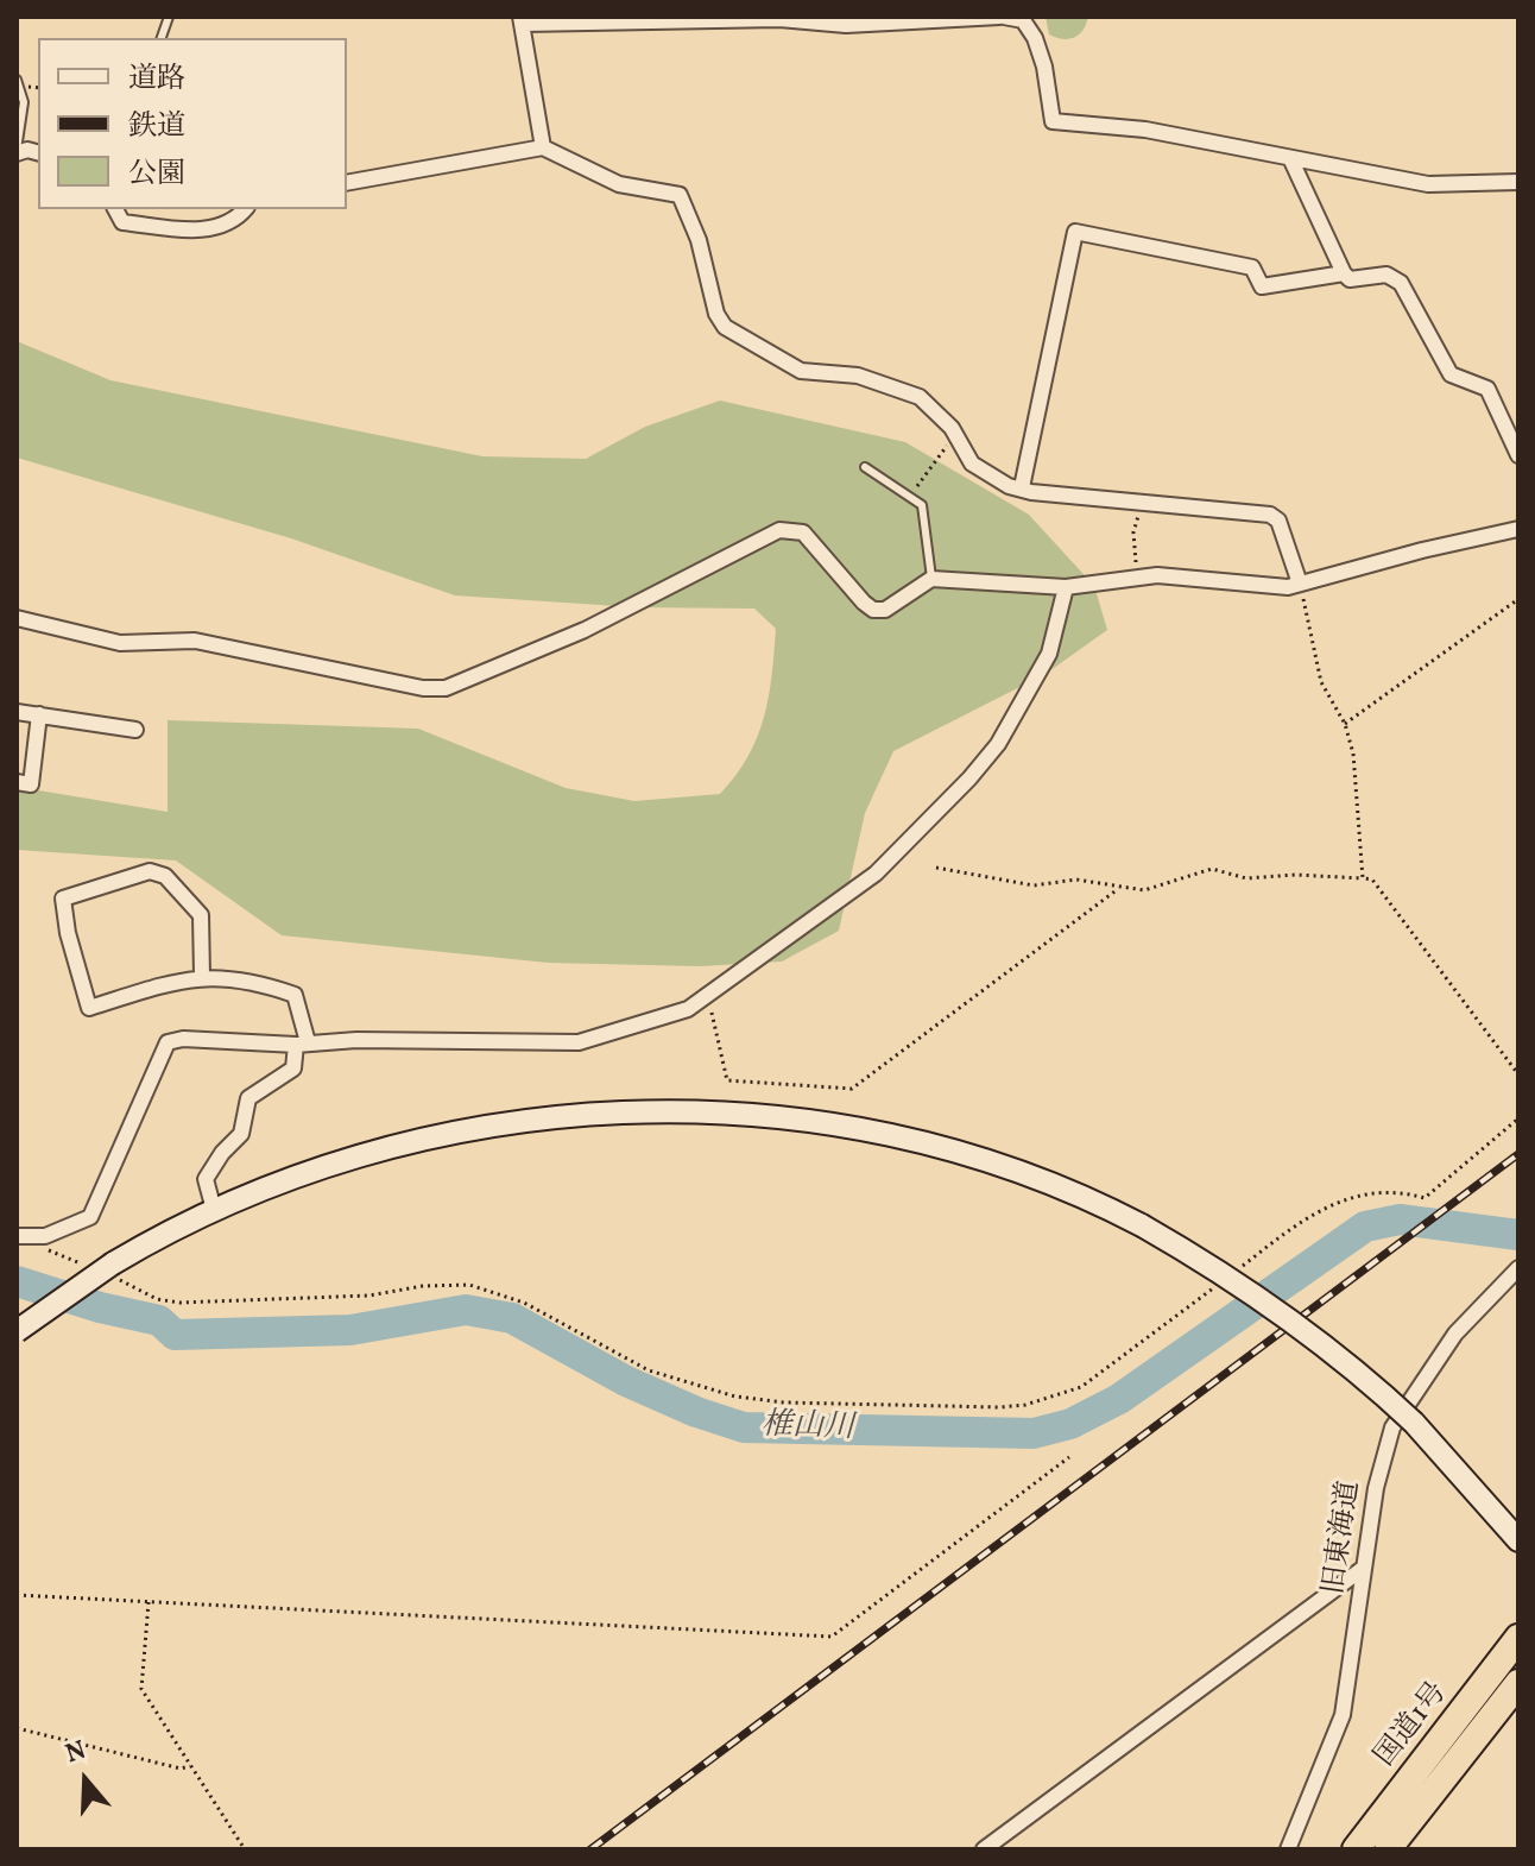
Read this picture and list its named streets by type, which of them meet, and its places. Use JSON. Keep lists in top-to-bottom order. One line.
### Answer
{"streets":{"highway":["国道1号"],"street":["旧東海道"]},"water":["椎山川"],"legend":["道路","鉄道","公園"],"north":"top"}
